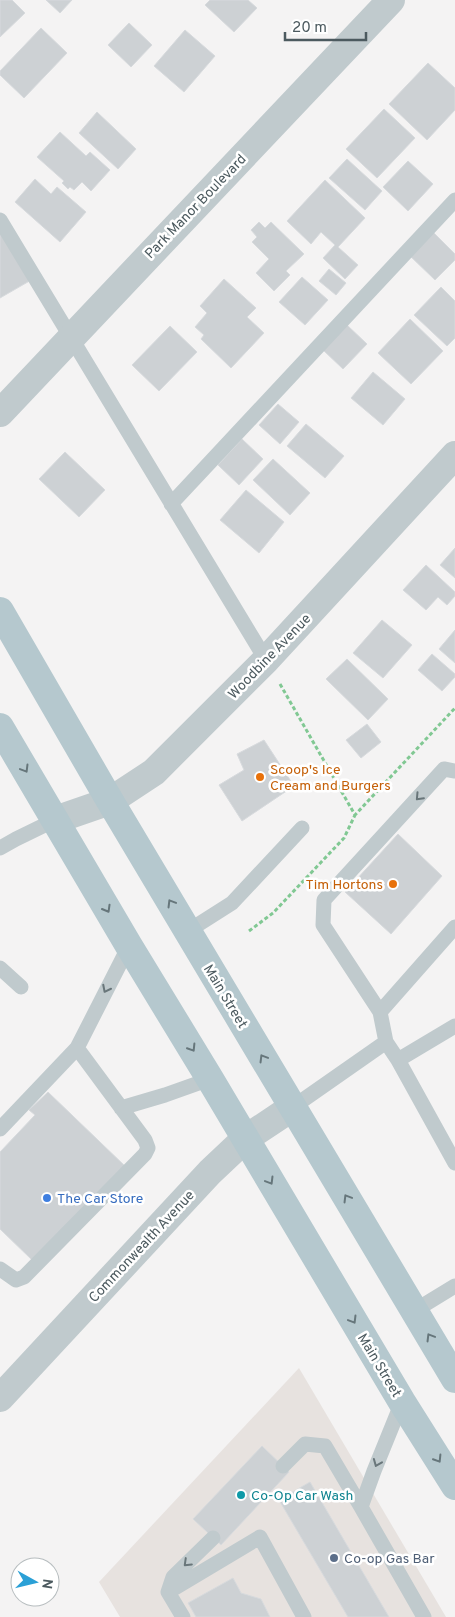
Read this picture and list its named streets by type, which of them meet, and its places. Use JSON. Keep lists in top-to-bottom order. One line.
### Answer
{"streets":{"main road":["Main Street"],"street":["Park Manor Boulevard","Woodbine Avenue","Commonwealth Avenue"]},"crossings":[["Woodbine Avenue","Main Street"],["Main Street","Commonwealth Avenue"]],"places":["Scoop's Ice Cream and Burgers","Tim Hortons","The Car Store","Co-Op Car Wash","Co-op Gas Bar"],"scale_bar":"20 m","north":"right"}
